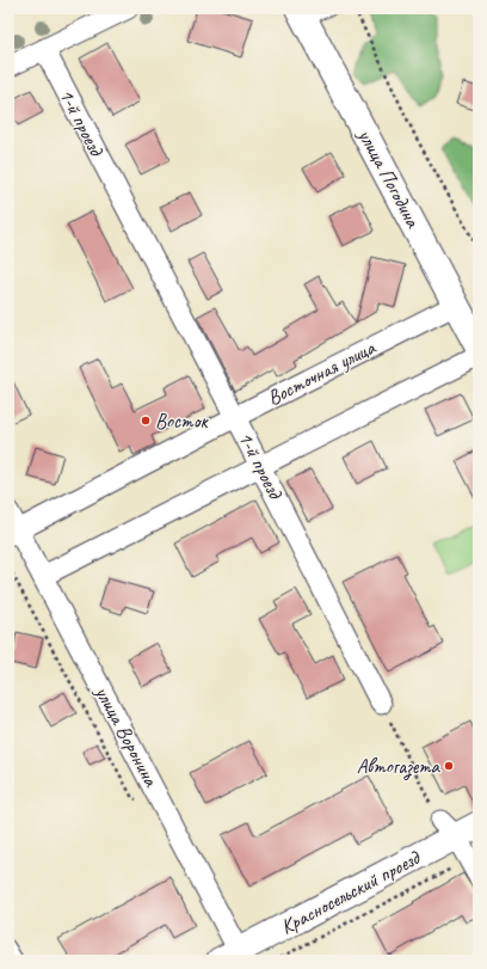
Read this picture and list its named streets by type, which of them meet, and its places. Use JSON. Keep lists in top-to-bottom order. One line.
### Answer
{"streets":{"street":["1-й проезд","улица Погодина","Восточная улица","улица Воронина","Красносельский проезд"]},"crossings":[["1-й проезд","Восточная улица"],["улица Погодина","Восточная улица"],["Восточная улица","улица Воронина"],["улица Воронина","Красносельский проезд"]],"places":["Восток","Автогазета"]}
